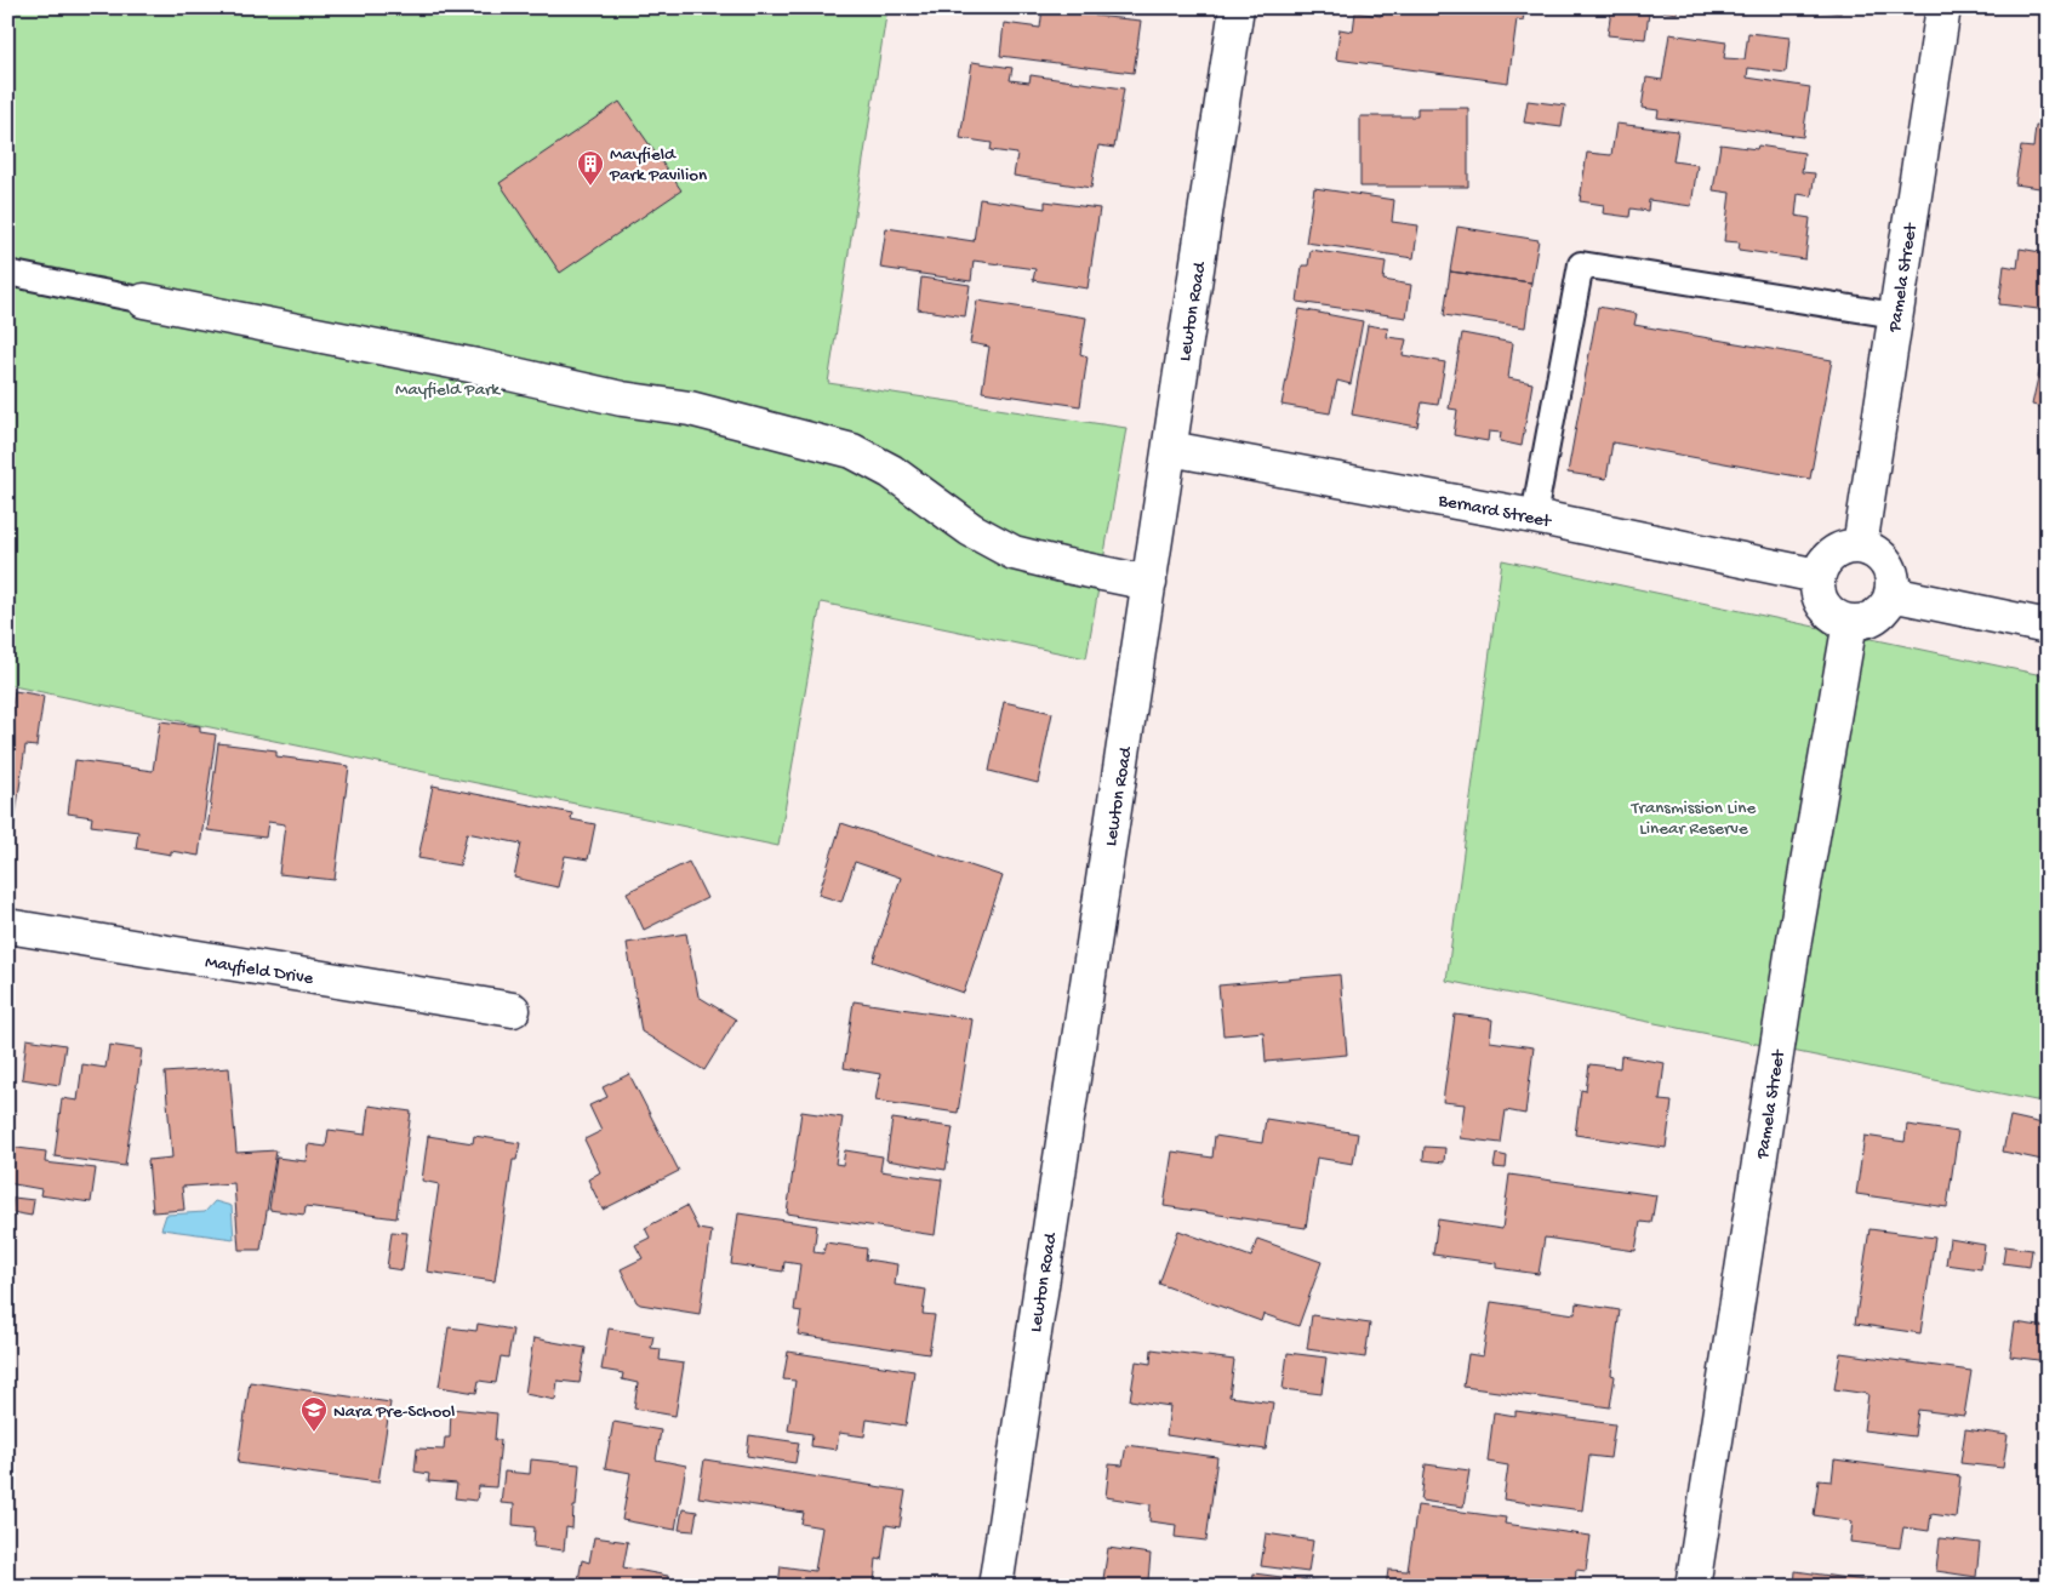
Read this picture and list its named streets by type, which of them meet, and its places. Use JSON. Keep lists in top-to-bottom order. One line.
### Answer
{"streets":{"street":["Pamela Street","Lewton Road","Bernard Street","Mayfield Drive"]},"crossings":[["Pamela Street","Bernard Street"],["Lewton Road","Bernard Street"]],"parks":["Mayfield Park","Transmission Line Linear Reserve"],"places":{"building":["Mayfield Park Pavilion"],"school or university":["Nara Pre-School"]}}
